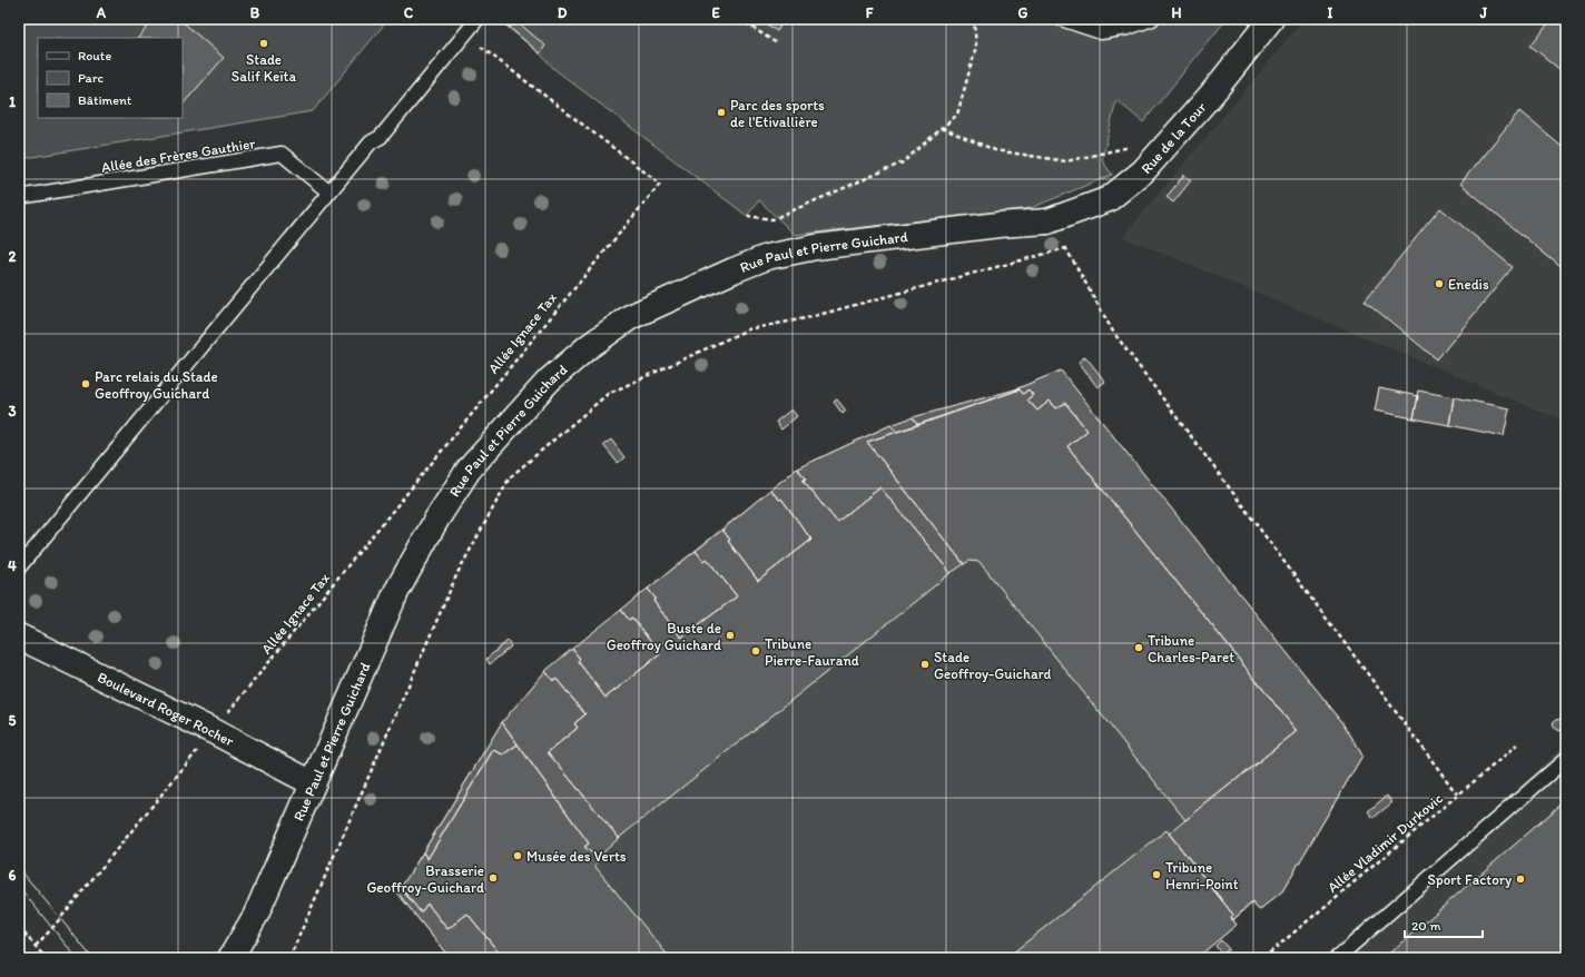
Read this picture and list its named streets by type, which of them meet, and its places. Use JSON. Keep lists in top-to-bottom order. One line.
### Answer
{"streets":{"street":["Rue de la Tour","Rue Paul et Pierre Guichard","Boulevard Roger Rocher"],"lane":["Allée des Frères Gauthier"],"path":["Allée Ignace Tax","Allée Vladimir Durkovic"]},"crossings":[["Rue de la Tour","Rue Paul et Pierre Guichard"],["Rue Paul et Pierre Guichard","Boulevard Roger Rocher"],["Allée Ignace Tax","Boulevard Roger Rocher"]],"places":["Stade Salif Keïta","Parc des sports de l'Etivallière","Enedis","Parc relais du Stade Geoffroy Guichard","Buste de Geoffroy Guichard","Tribune Charles-Paret","Tribune Pierre-Faurand","Stade Geoffroy-Guichard","Musée des Verts","Tribune Henri-Point","Brasserie Geoffroy-Guichard","Sport Factory"],"legend":["Route","Parc","Bâtiment"],"scale_bar":"20 m","grid":{"columns":["A","B","C","D","E","F","G","H","I","J"],"rows":["1","2","3","4","5","6"]}}
